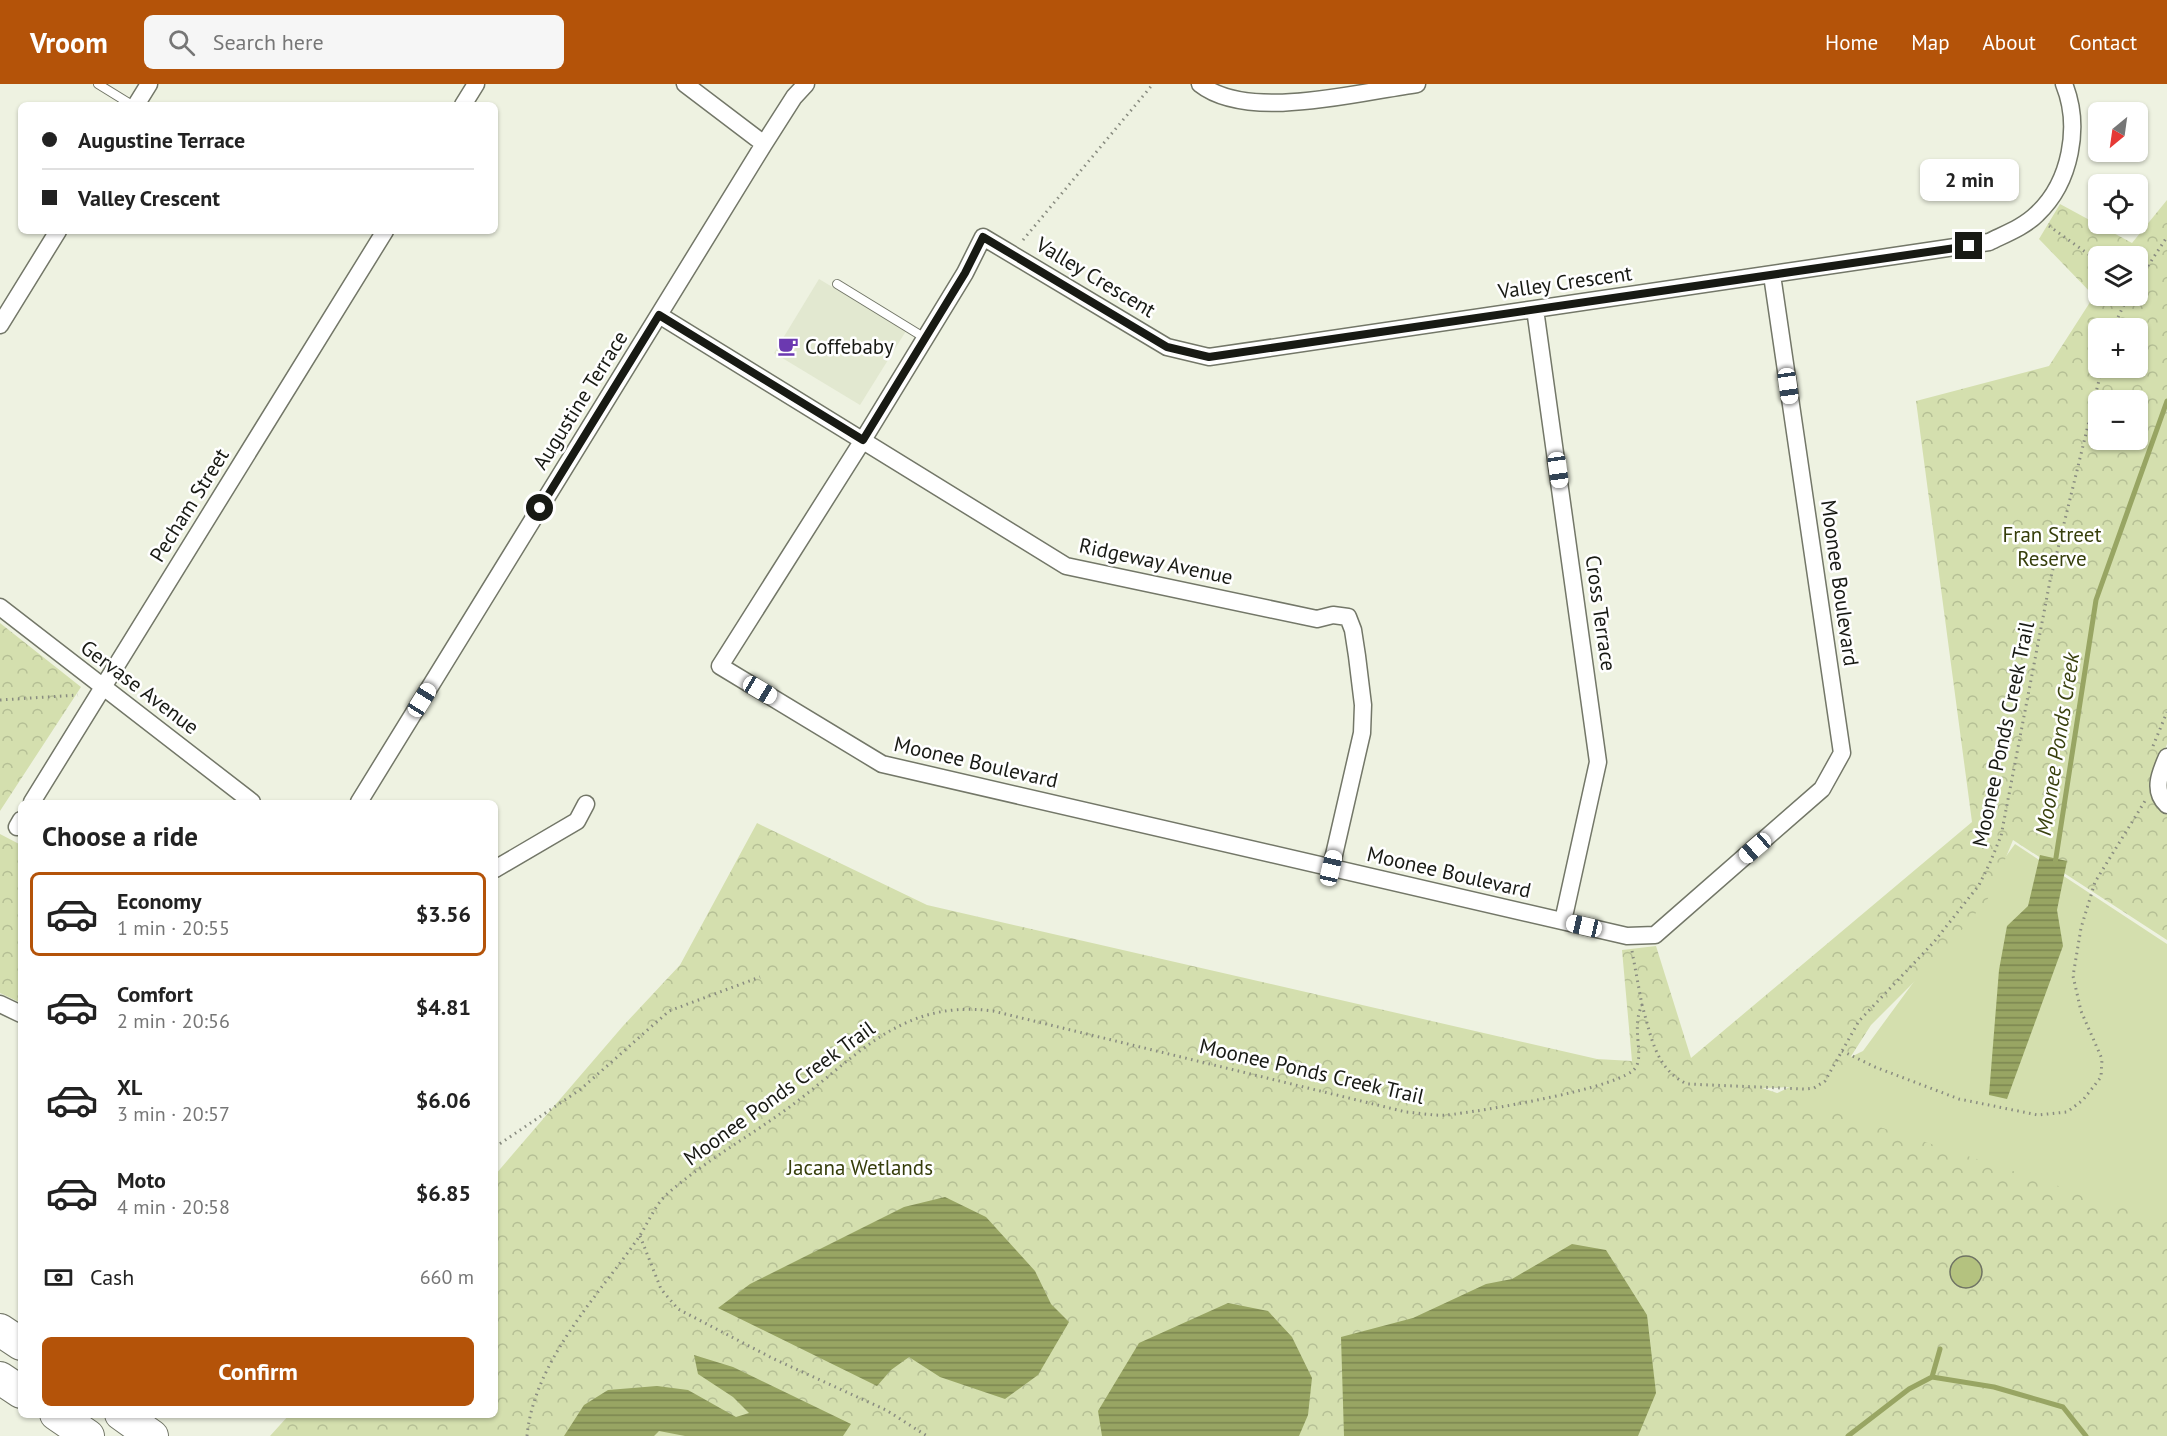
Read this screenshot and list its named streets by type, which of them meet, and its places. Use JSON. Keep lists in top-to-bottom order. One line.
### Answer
{"streets":{"street":["Valley Crescent","Augustine Terrace","Pecham Street","Ridgeway Avenue","Moonee Boulevard","Cross Terrace","Gervase Avenue"],"path":["Moonee Ponds Creek Trail"]},"crossings":[["Valley Crescent","Moonee Boulevard"],["Valley Crescent","Cross Terrace"],["Augustine Terrace","Ridgeway Avenue"],["Pecham Street","Gervase Avenue"],["Ridgeway Avenue","Moonee Boulevard"],["Moonee Boulevard","Cross Terrace"]],"water":["Moonee Ponds Creek"],"parks":["Fran Street Reserve","Jacana Wetlands"],"places":{"cafe":["Coffebaby"]},"north":"bottom left","page":{"header":"Vroom","search":"Search here","nav":["Home","Map","About","Contact"],"map_buttons":["+","−"],"banner":["Augustine Terrace","Valley Crescent"],"bubble":"2 min","heading":"Choose a ride","list":[{"name":"Economy","note":"1 min · 20:55","value":"$3.56"},{"name":"Comfort","note":"2 min · 20:56","value":"$4.81"},{"name":"XL","note":"3 min · 20:57","value":"$6.06"},{"name":"Moto","note":"4 min · 20:58","value":"$6.85"}],"pay":["Cash","660 m"],"buttons":"Confirm"}}
